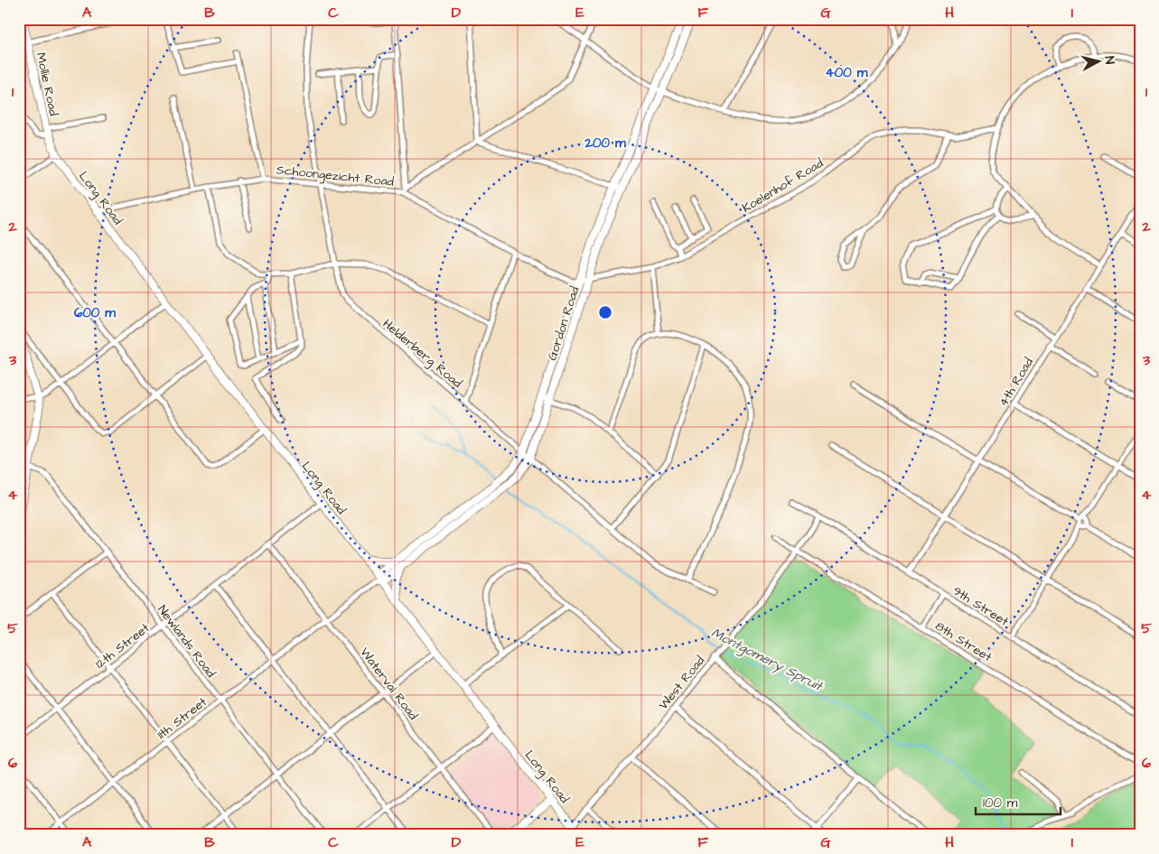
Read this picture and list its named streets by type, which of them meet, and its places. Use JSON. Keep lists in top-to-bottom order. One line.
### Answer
{"streets":{"street":["Mollie Road","Schoongezicht Road","Koelenhof Road","Long Road","Gordon Road","Helderberg Road","4th Road","9th Street","Newlands Road","8th Street","12th Street","West Road","Waterval Road","11th Street"]},"crossings":[["Mollie Road","Long Road"],["Schoongezicht Road","Koelenhof Road"],["Schoongezicht Road","Long Road"],["Schoongezicht Road","Gordon Road"],["Schoongezicht Road","Helderberg Road"],["Koelenhof Road","Gordon Road"],["Long Road","Gordon Road"],["Long Road","12th Street"],["Long Road","West Road"],["Long Road","11th Street"],["Gordon Road","Helderberg Road"],["Gordon Road","11th Street"],["4th Road","9th Street"],["9th Street","West Road"],["Newlands Road","12th Street"],["Newlands Road","11th Street"],["8th Street","West Road"],["12th Street","Waterval Road"],["Waterval Road","11th Street"]],"water":["Montgomery Spruit"],"scale_bar":"100 m","north":"right","grid":{"columns":["A","B","C","D","E","F","G","H","I"],"rows":["1","2","3","4","5","6"]},"rings":["400 m","200 m","600 m"]}
